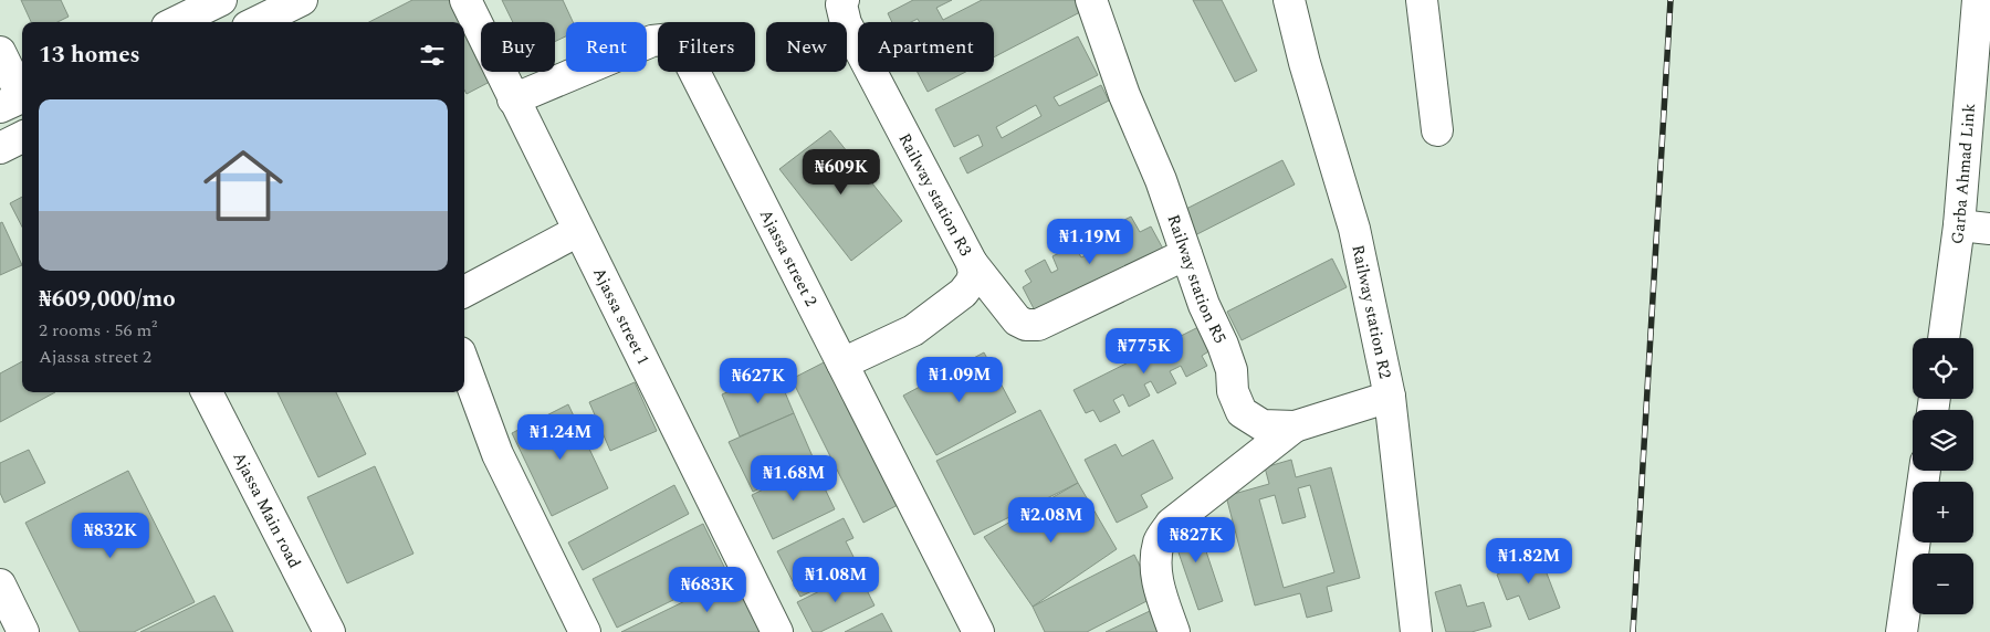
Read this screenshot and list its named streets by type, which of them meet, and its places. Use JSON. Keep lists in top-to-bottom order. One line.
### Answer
{"streets":{"street":["Garba Ahmad Link","Railway station R3","Ajassa street 2","Railway station R5","Railway station R2","Ajassa street 1","Ajassa Main road"]},"crossings":[["Railway station R3","Ajassa street 2"],["Ajassa street 2","Ajassa street 1"],["Railway station R5","Railway station R2"]],"page":{"chip":["Buy","Rent","Filters","New","Apartment"],"heading":"13 homes","list":[{"name":"₦609,000/mo","note":"2 rooms · 56 m² · Ajassa street 2"}],"price":["₦609K","₦1.19M","₦775K","₦1.09M","₦627K","₦1.24M","₦1.68M","₦2.08M","₦832K","₦827K","₦1.82M","₦1.08M","₦683K"],"map_buttons":["+","−"]}}
